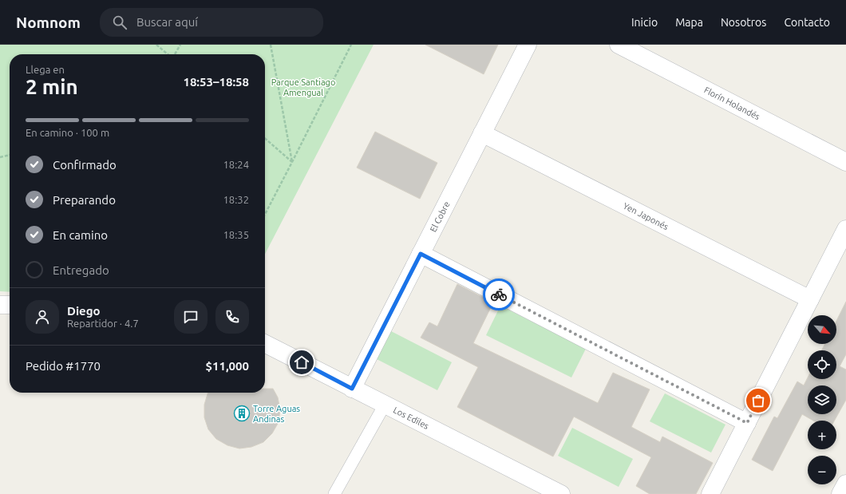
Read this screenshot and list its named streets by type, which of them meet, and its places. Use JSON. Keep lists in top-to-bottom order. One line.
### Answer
{"streets":{"street":["Florín Holandés","El Cobre","Yen Japonés","Los Ediles"]},"crossings":[["El Cobre","Yen Japonés"],["El Cobre","Los Ediles"]],"parks":["Parque Santiago Amengual"],"places":{"building":["Torre Aguas Andinas"]},"north":"bottom right","page":{"header":"Nomnom","search":"Buscar aquí","nav":["Inicio","Mapa","Nosotros","Contacto"],"heading":["2 min","Llega en","18:53–18:58"],"panel":["Diego","Repartidor · 4.7","Pedido #1770","$11,000"],"bar":"En camino · 100 m","list":[["Confirmado","18:24"],["Preparando","18:32"],["En camino","18:35"],"Entregado"],"map_buttons":["+","−"]}}
